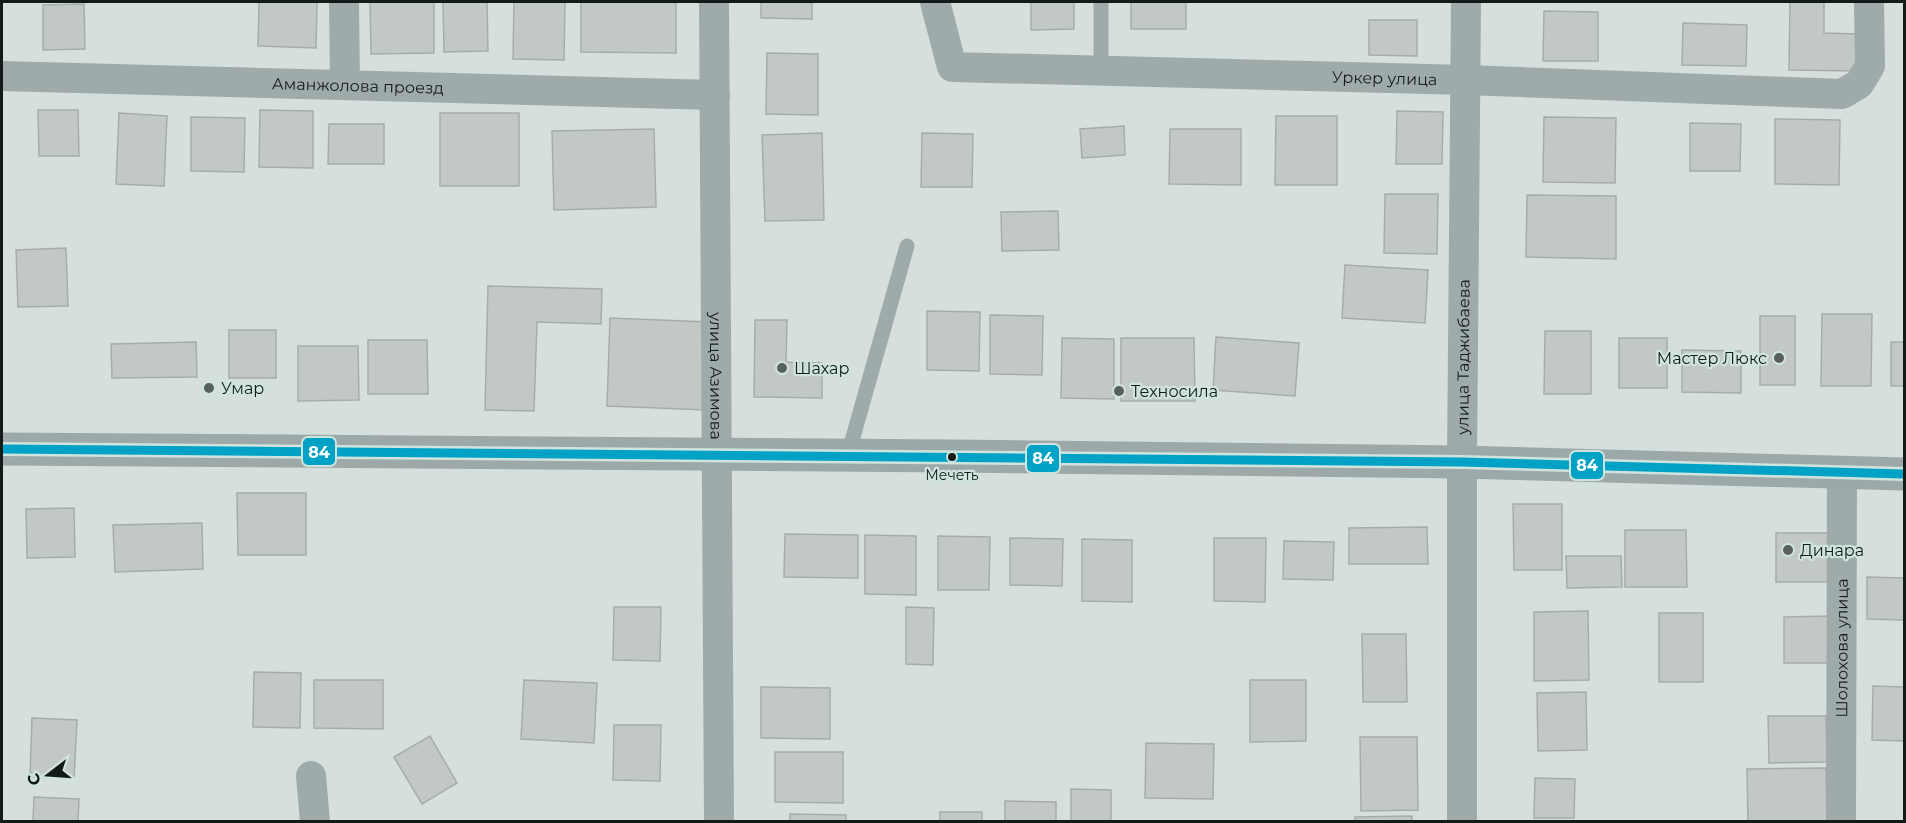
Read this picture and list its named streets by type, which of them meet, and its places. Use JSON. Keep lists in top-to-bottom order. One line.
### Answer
{"streets":{"street":["Уркер улица","Аманжолова проезд","улица Таджибаева","улица Азимова","Шолохова улица"]},"crossings":[["Уркер улица","улица Таджибаева"],["Аманжолова проезд","улица Азимова"]],"places":["Мастер Люкс","Шахар","Умар","Техносила","Мечеть","Динара"],"lines":["transit line 84"],"north":"left"}
